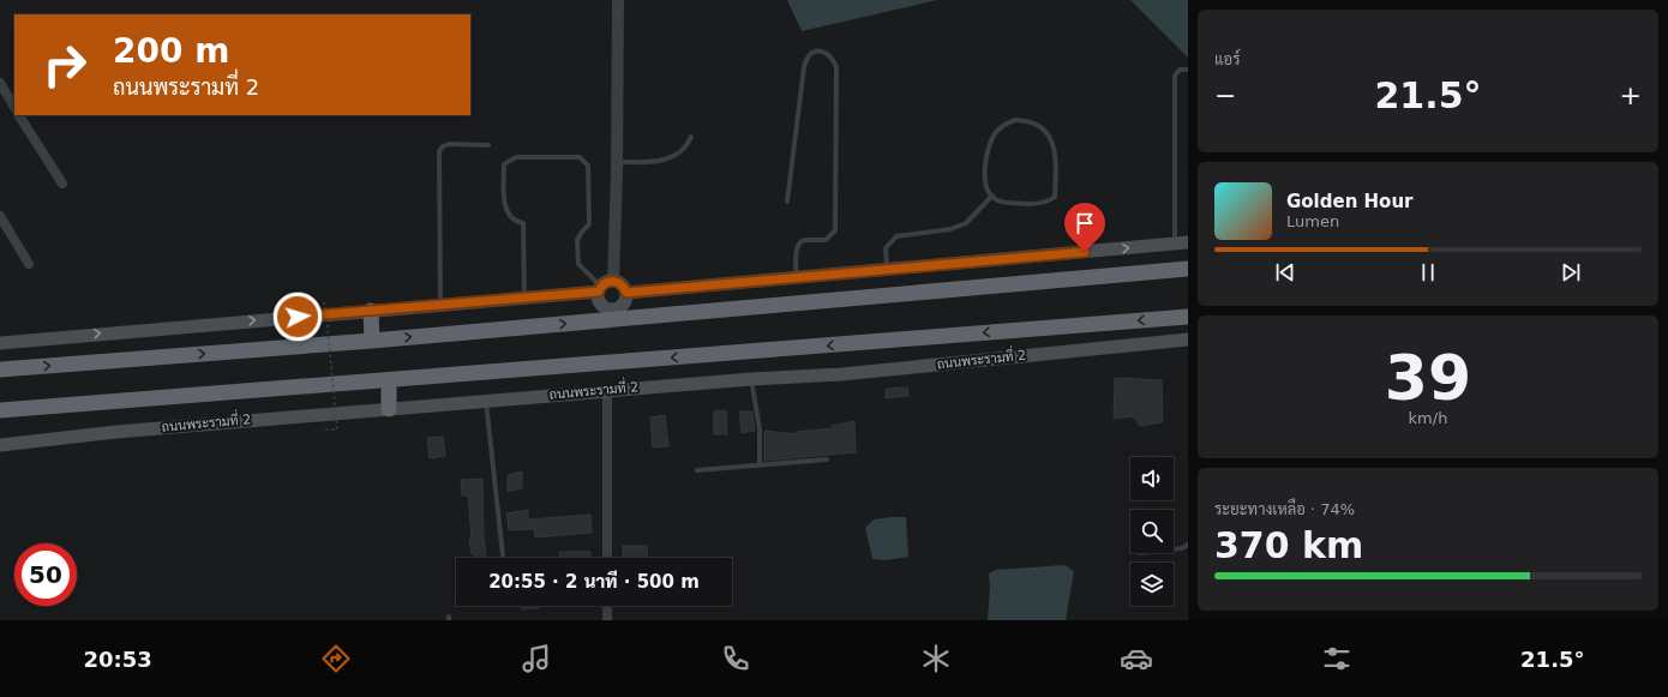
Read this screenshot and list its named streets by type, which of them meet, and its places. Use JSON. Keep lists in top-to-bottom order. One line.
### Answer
{"streets":{"highway":["ถนนพระรามที่ 2"]},"page":{"tile":["แอร์",["39","km/h"],["ระยะทางเหลือ · 74%","370 km"]],"turn":["200 m","ถนนพระรามที่ 2"],"heat":["−","21.5°","+"],"song":["Golden Hour","Lumen"],"limit":"50","trip":"20:55 · 2 นาที · 500 m","tabs":["20:53","21.5°"]}}
